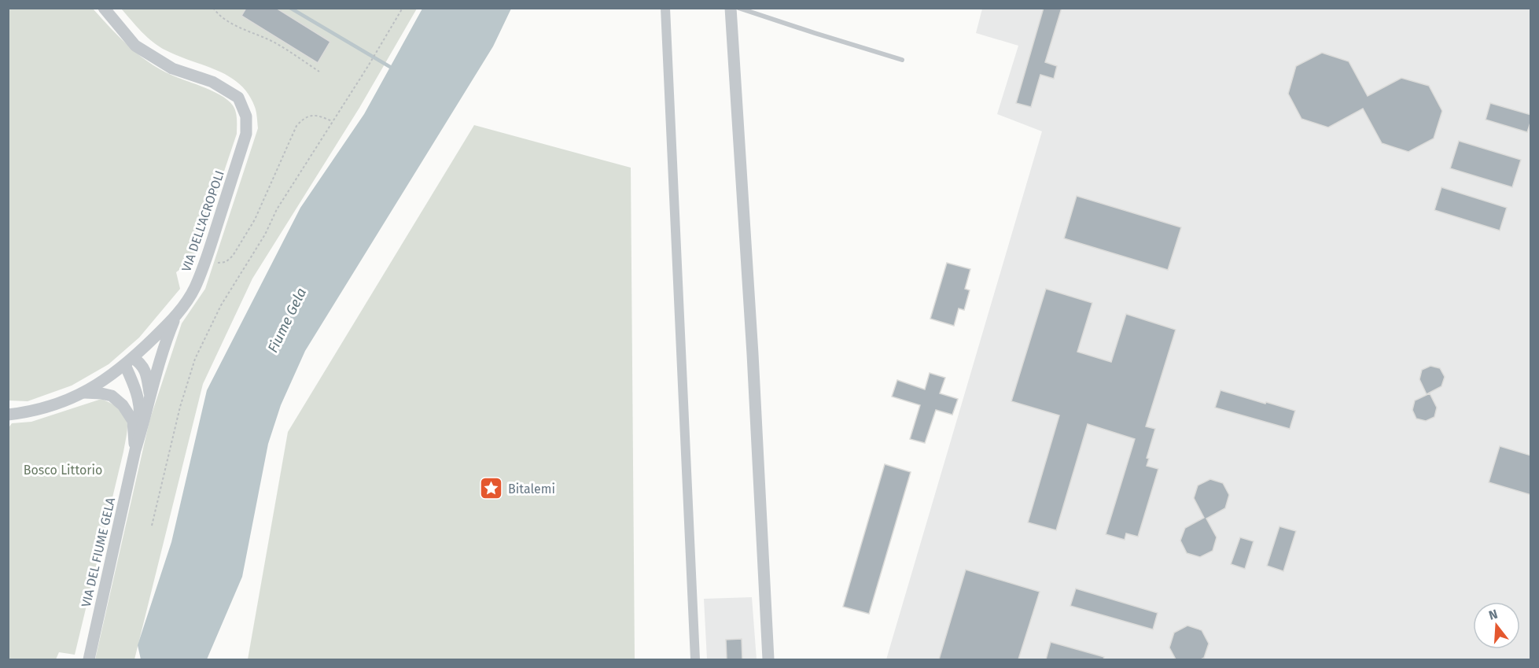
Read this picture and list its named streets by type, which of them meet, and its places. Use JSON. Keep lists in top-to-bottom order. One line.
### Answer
{"streets":{"street":["VIA DELL'ACROPOLI","VIA DEL FIUME GELA"]},"water":["Fiume Gela"],"parks":["Bosco Littorio"],"places":{"place":["Bitalemi"]},"north":"top"}
